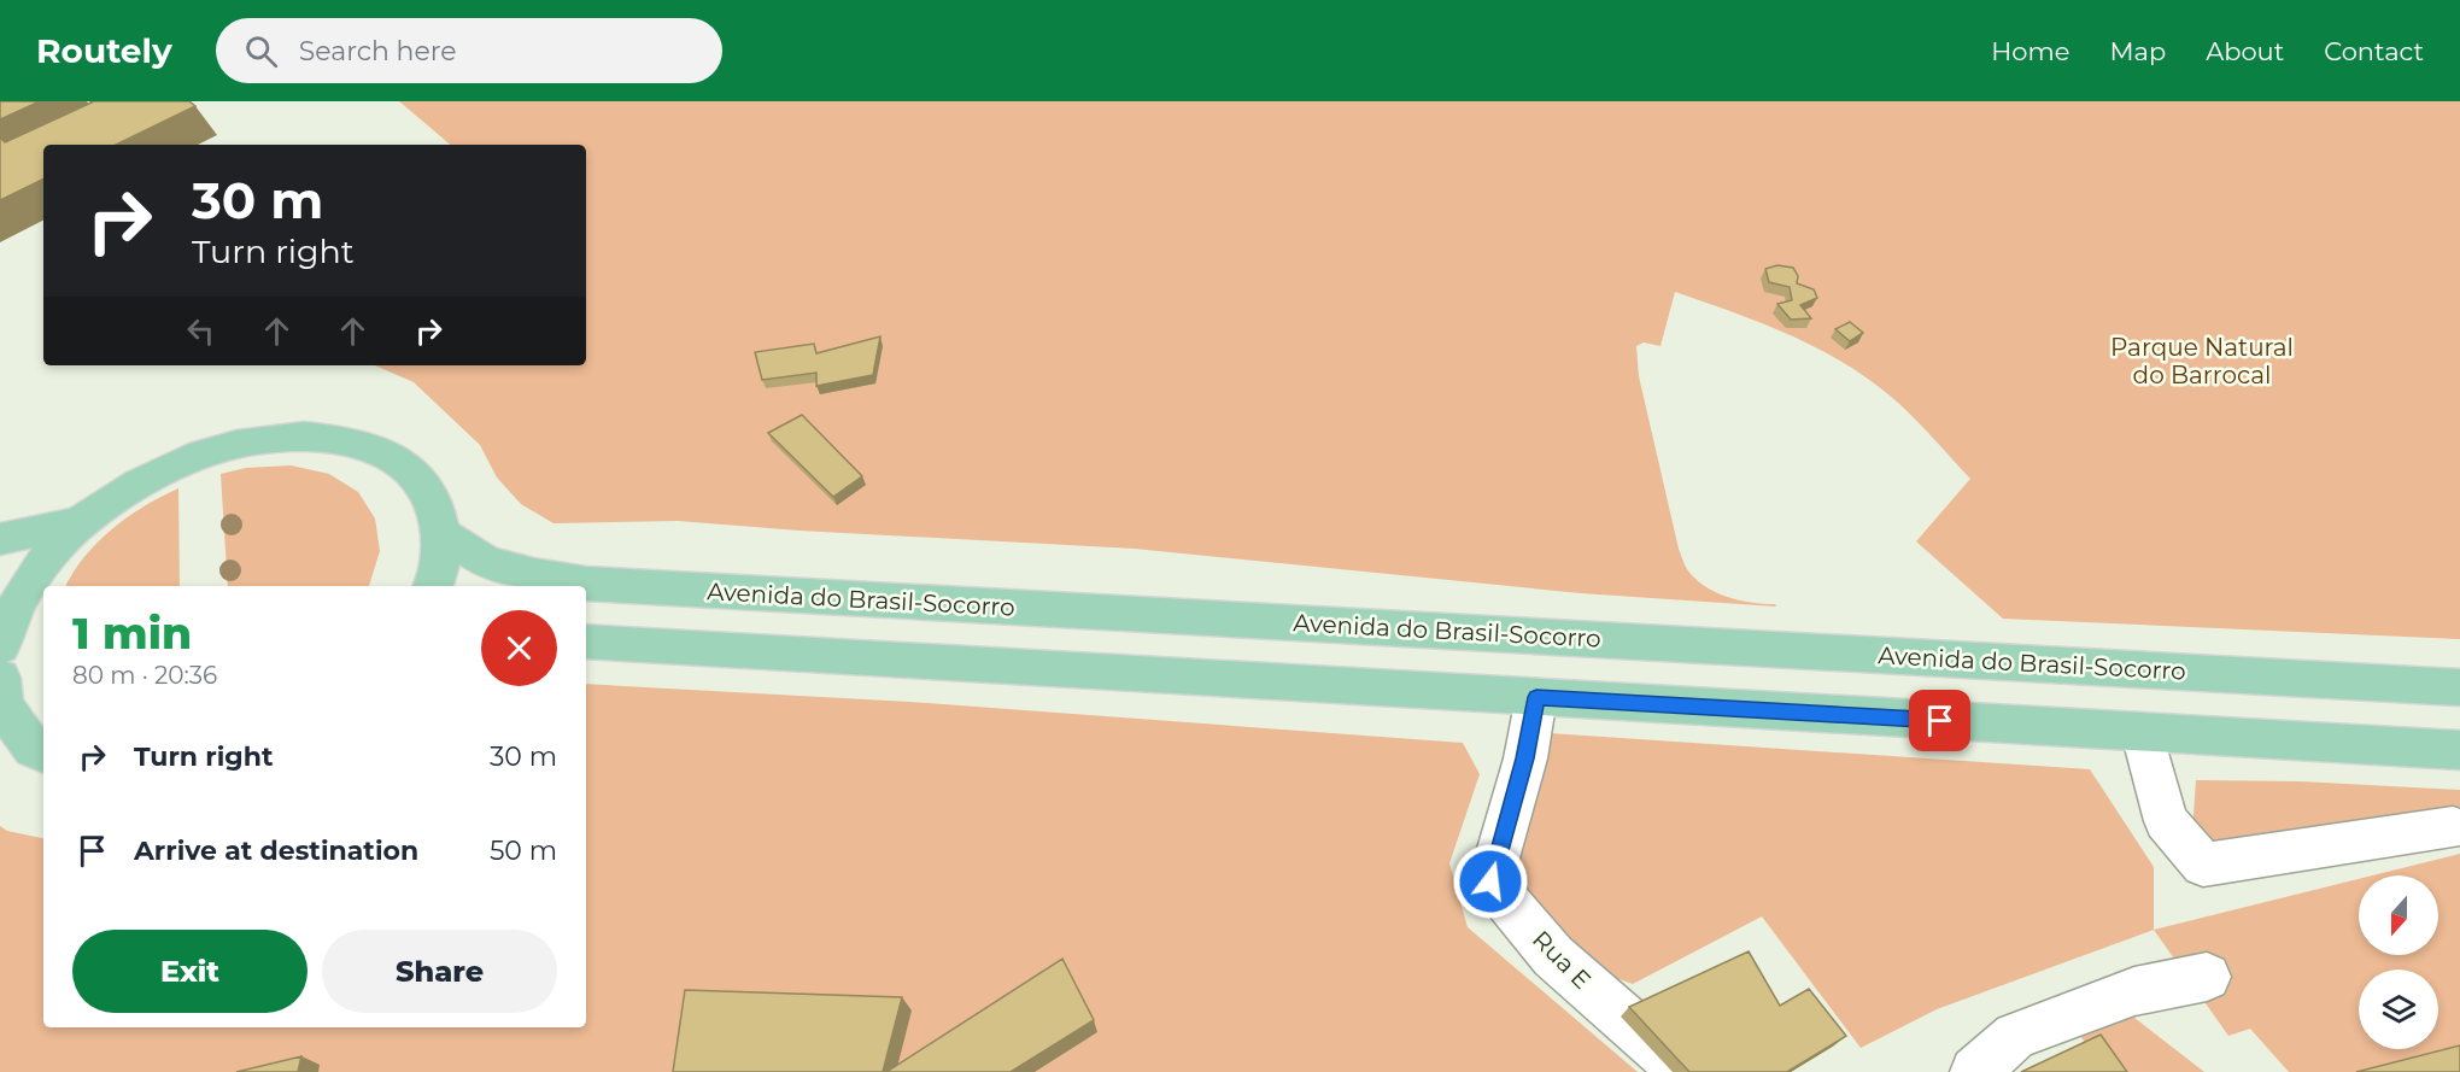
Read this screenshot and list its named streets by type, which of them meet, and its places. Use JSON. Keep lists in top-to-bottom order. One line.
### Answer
{"streets":{"main road":["Avenida do Brasil-Socorro"],"street":["Rua E"]},"parks":["Parque Natural do Barrocal"],"north":"bottom","page":{"header":"Routely","search":"Search here","nav":["Home","Map","About","Contact"],"turn":["30 m","Turn right"],"heading":["1 min","80 m · 20:36"],"list":[{"name":"Turn right","value":"30 m"},{"name":"Arrive at destination","value":"50 m"}],"buttons":["Exit","Share"]}}
